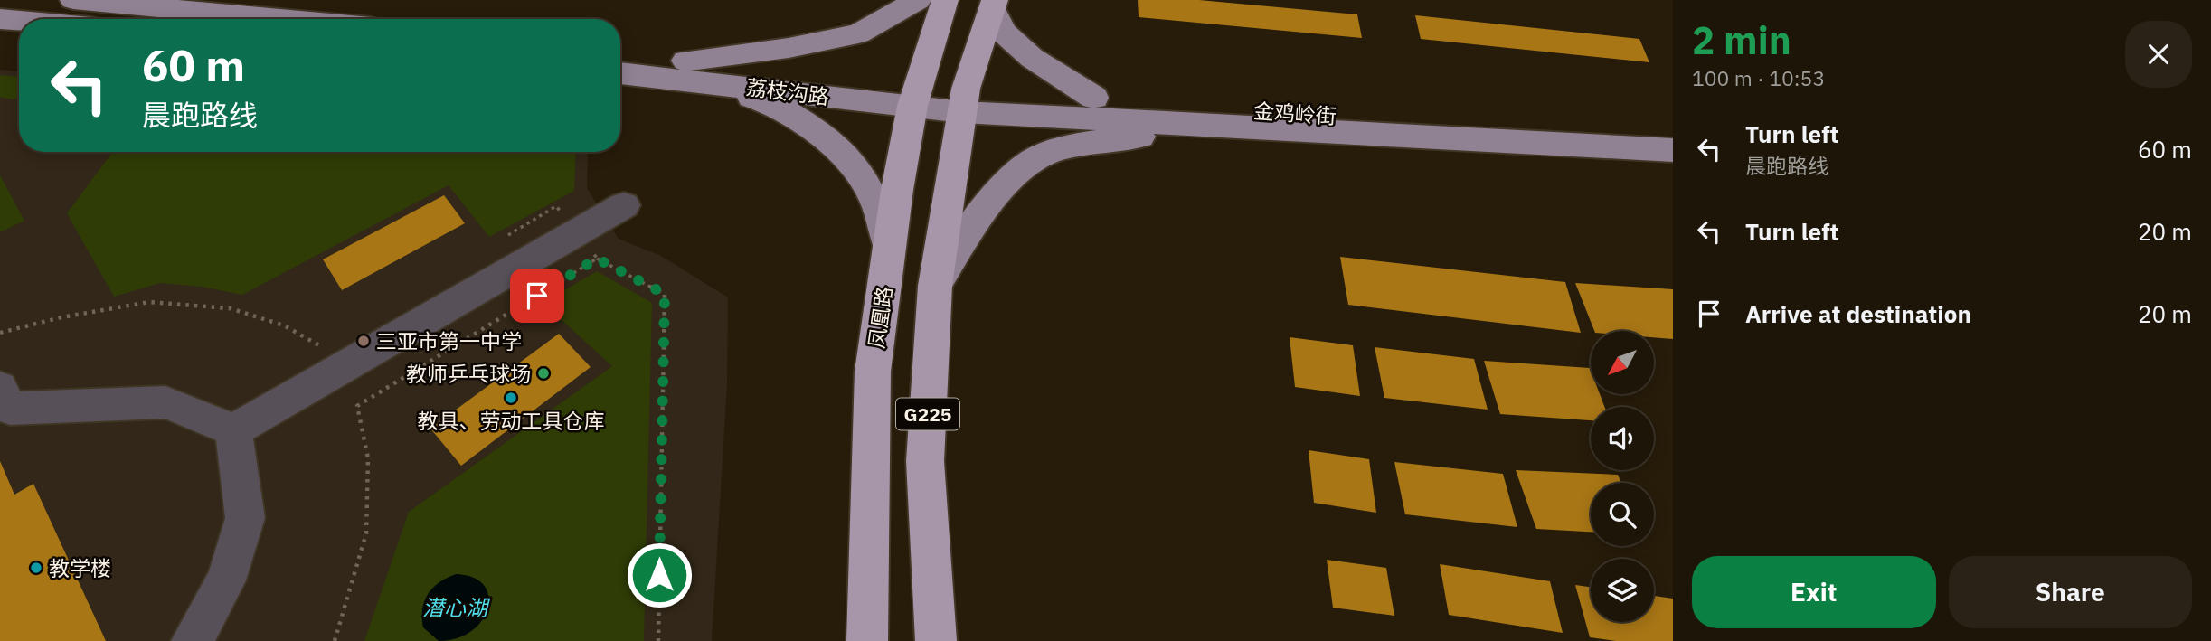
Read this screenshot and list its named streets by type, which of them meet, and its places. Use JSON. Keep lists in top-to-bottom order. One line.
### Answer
{"streets":{"highway":["凤凰路","G225"],"main road":["荔枝沟路","金鸡岭街"]},"crossings":[["荔枝沟路","金鸡岭街"],["荔枝沟路","凤凰路"],["金鸡岭街","凤凰路"],["金鸡岭街","G225"]],"water":["潜心湖"],"places":["三亚市第一中学","教师乒乓球场","教具、劳动工具仓库","教学楼"],"north":"bottom left","page":{"heading":["2 min","100 m · 10:53"],"turn":["60 m","晨跑路线"],"list":[{"name":"Turn left","note":"晨跑路线","value":"60 m"},{"name":"Turn left","value":"20 m"},{"name":"Arrive at destination","value":"20 m"}],"buttons":["Exit","Share"]}}
